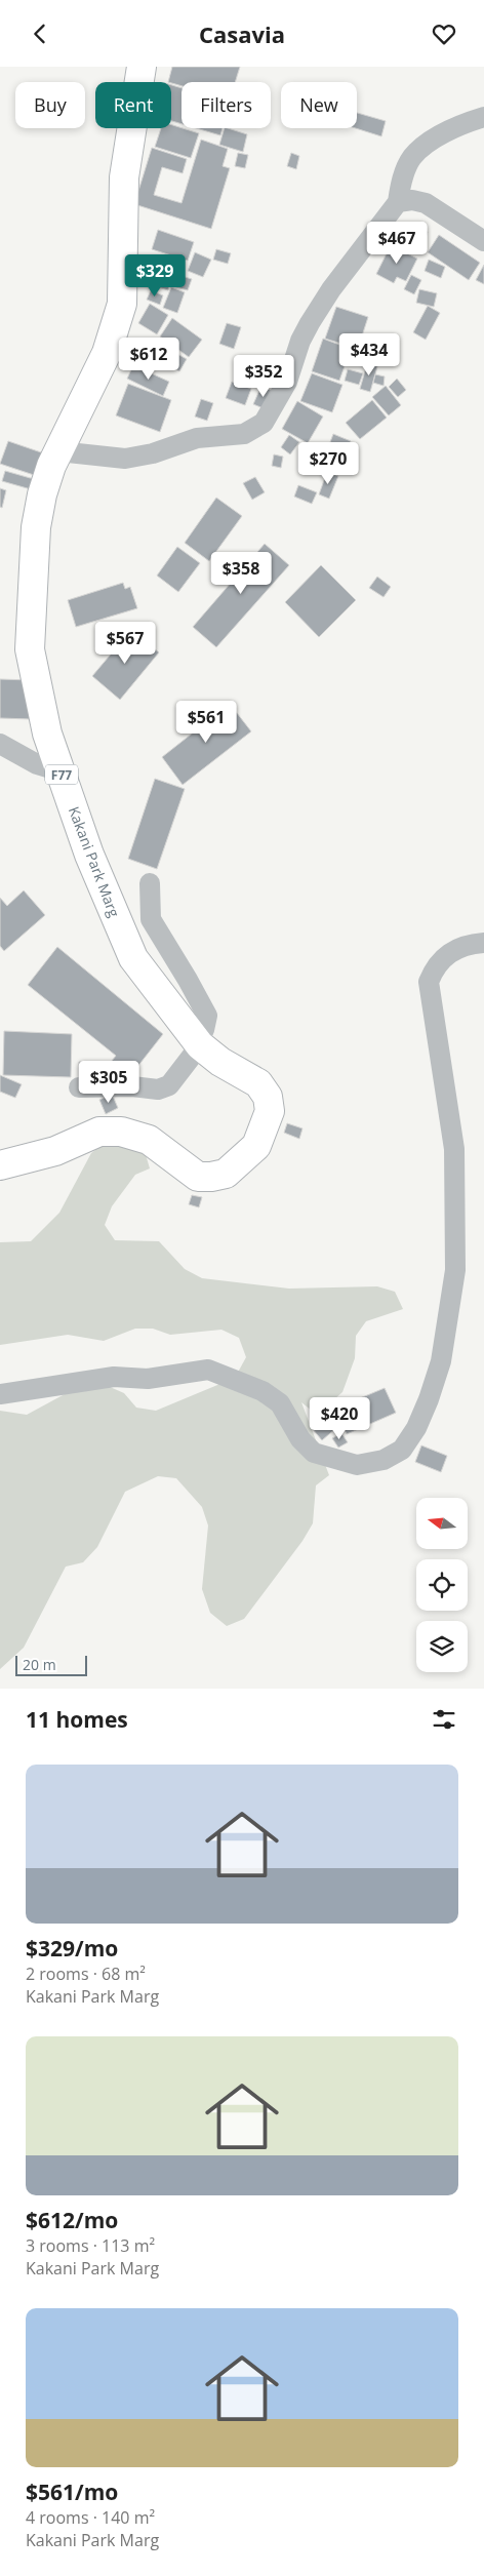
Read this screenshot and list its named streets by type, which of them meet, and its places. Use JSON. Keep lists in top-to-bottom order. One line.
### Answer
{"streets":{"main road":["F77","Kakani Park Marg"]},"scale_bar":"20 m","north":"left","page":{"header":"Casavia","chip":["Buy","Rent","Filters","New"],"price":["$467","$329","$434","$612","$352","$270","$358","$567","$561","$305","$420"],"scale":"20 m","heading":"11 homes","list":[{"name":"$329/mo","note":"2 rooms · 68 m² · Kakani Park Marg"},{"name":"$612/mo","note":"3 rooms · 113 m² · Kakani Park Marg"},{"name":"$561/mo","note":"4 rooms · 140 m² · Kakani Park Marg"}]}}
